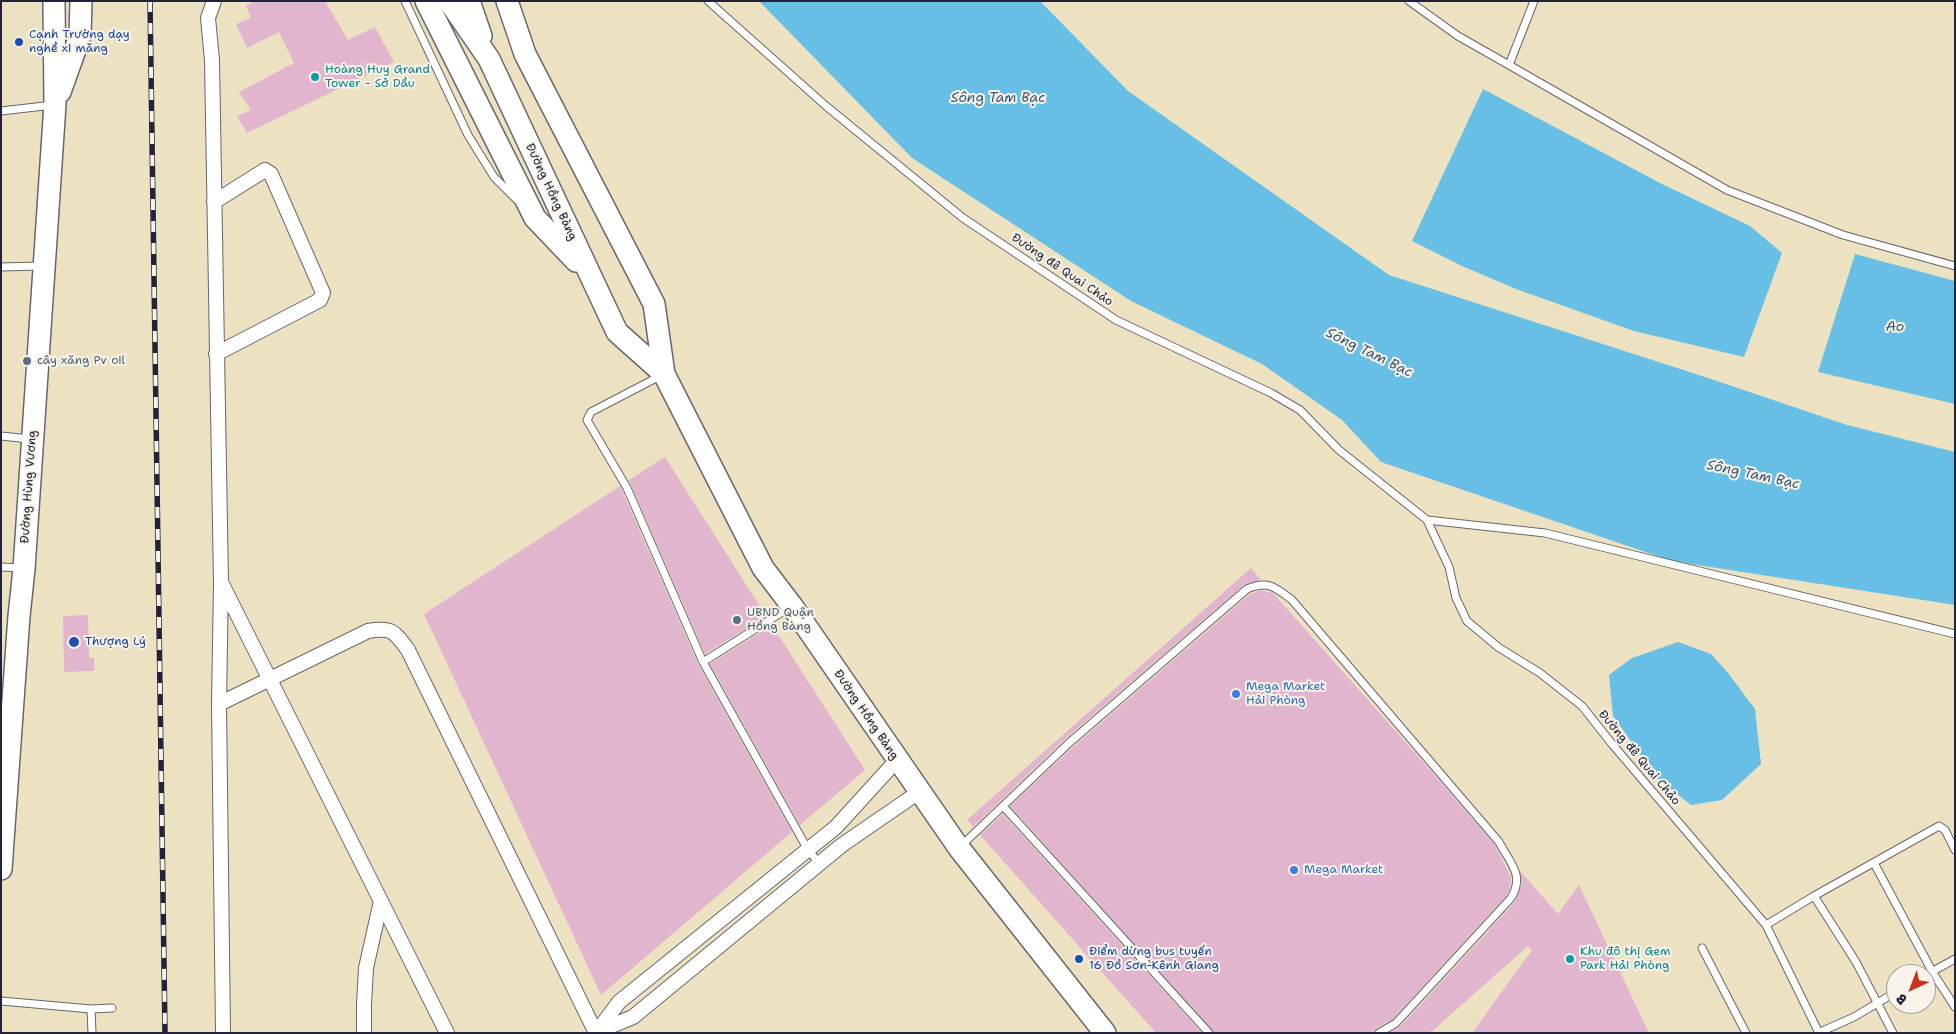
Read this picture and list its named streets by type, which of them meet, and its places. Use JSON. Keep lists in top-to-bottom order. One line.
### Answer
{"streets":{"main road":["Đường Hồng Bàng","Đường Hùng Vương"],"lane":["Đường đê Quai Chảo"]},"water":["Sông Tam Bạc","Ao"],"places":["Cạnh Trường dạy nghề xi măng","Hoàng Huy Grand Tower - Sở Dầu","cây xăng Pv oil","UBND Quận Hồng Bàng","Thượng Lý","Mega Market Hải Phòng","Mega Market","Điểm dừng bus tuyến 16 Đồ Sơn-Kênh Giang","Khu đô thị Gem Park Hải Phòng"],"north":"bottom left"}
